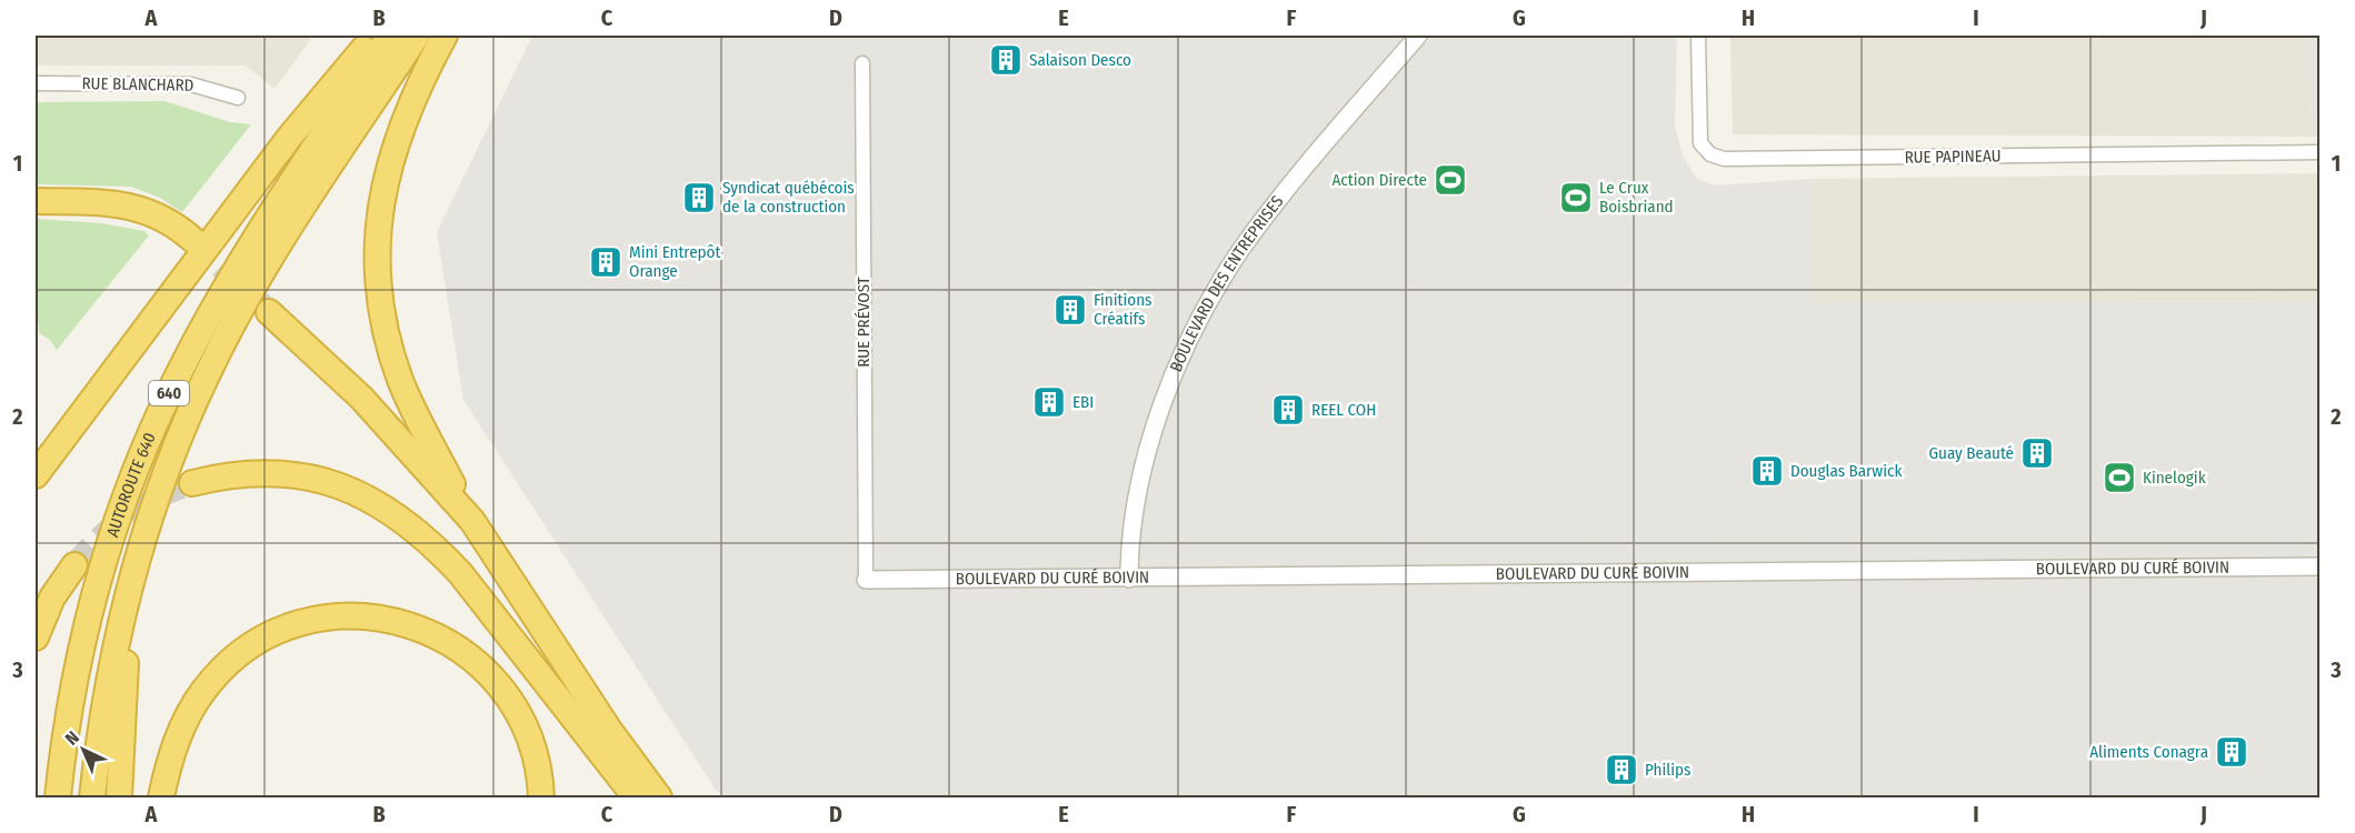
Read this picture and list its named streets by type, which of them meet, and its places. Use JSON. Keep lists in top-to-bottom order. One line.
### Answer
{"streets":{"highway":["640","AUTOROUTE 640"],"street":["RUE BLANCHARD","RUE PAPINEAU","BOULEVARD DES ENTREPRISES","RUE PRÉVOST","BOULEVARD DU CURÉ BOIVIN"]},"crossings":[["BOULEVARD DES ENTREPRISES","BOULEVARD DU CURÉ BOIVIN"],["RUE PRÉVOST","BOULEVARD DU CURÉ BOIVIN"]],"places":{"building":["Salaison Desco","Syndicat québécois de la construction","Mini Entrepôt Orange","Finitions Créatifs","EBI","REEL COH","Guay Beauté","Douglas Barwick","Aliments Conagra","Philips"],"sports":["Action Directe","Le Crux Boisbriand","Kinelogik"]},"north":"top left","grid":{"columns":["A","B","C","D","E","F","G","H","I","J"],"rows":["1","2","3"]}}
